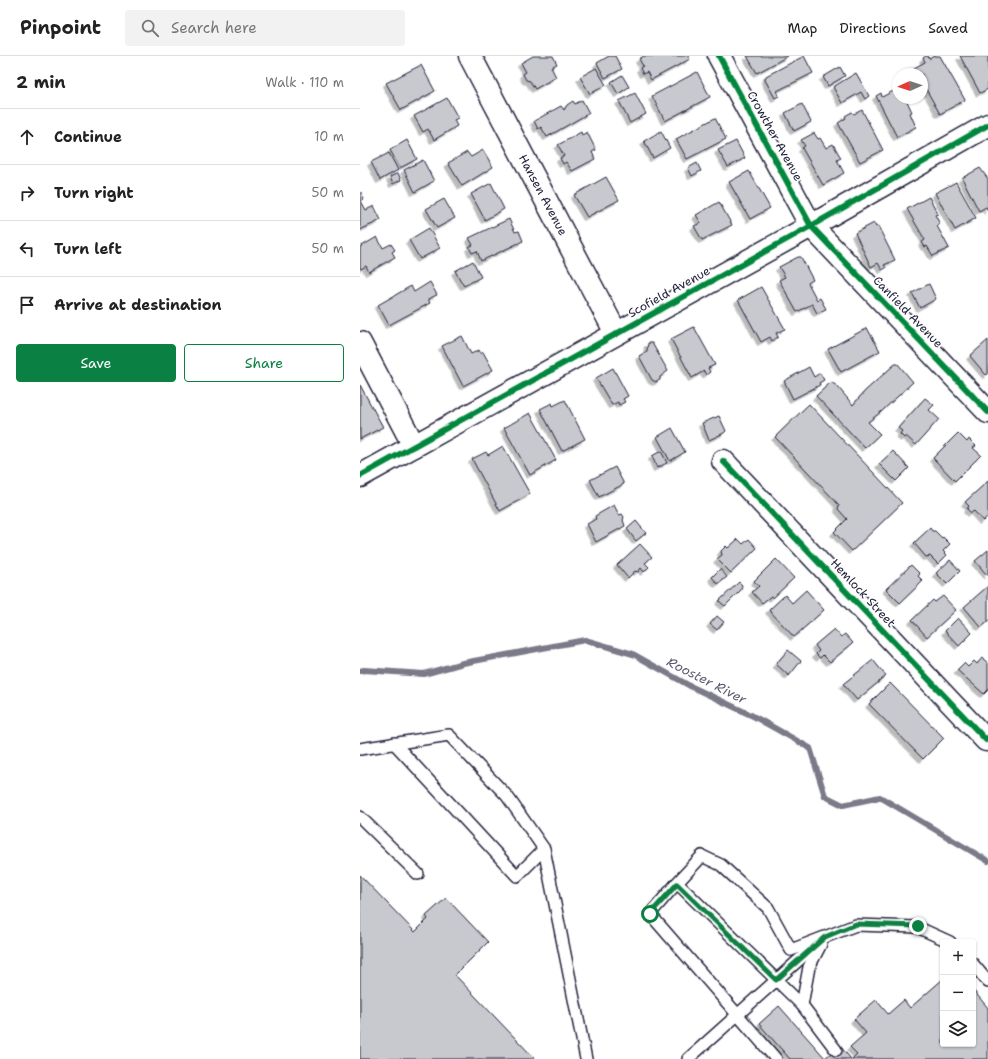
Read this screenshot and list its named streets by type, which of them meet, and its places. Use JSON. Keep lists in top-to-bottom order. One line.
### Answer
{"streets":{"street":["Crowther Avenue","Hansen Avenue","Scofield Avenue","Canfield Avenue","Hemlock Street"]},"crossings":[["Crowther Avenue","Scofield Avenue"],["Crowther Avenue","Canfield Avenue"],["Hansen Avenue","Scofield Avenue"],["Scofield Avenue","Canfield Avenue"]],"water":["Rooster River"],"north":"left","page":{"header":"Pinpoint","search":"Search here","nav":["Map","Directions","Saved"],"heading":["2 min","Walk · 110 m"],"list":[["Continue","10 m"],["Turn right","50 m"],["Turn left","50 m"],"Arrive at destination"],"buttons":["Save","Share"],"map_buttons":["+","−"]}}
